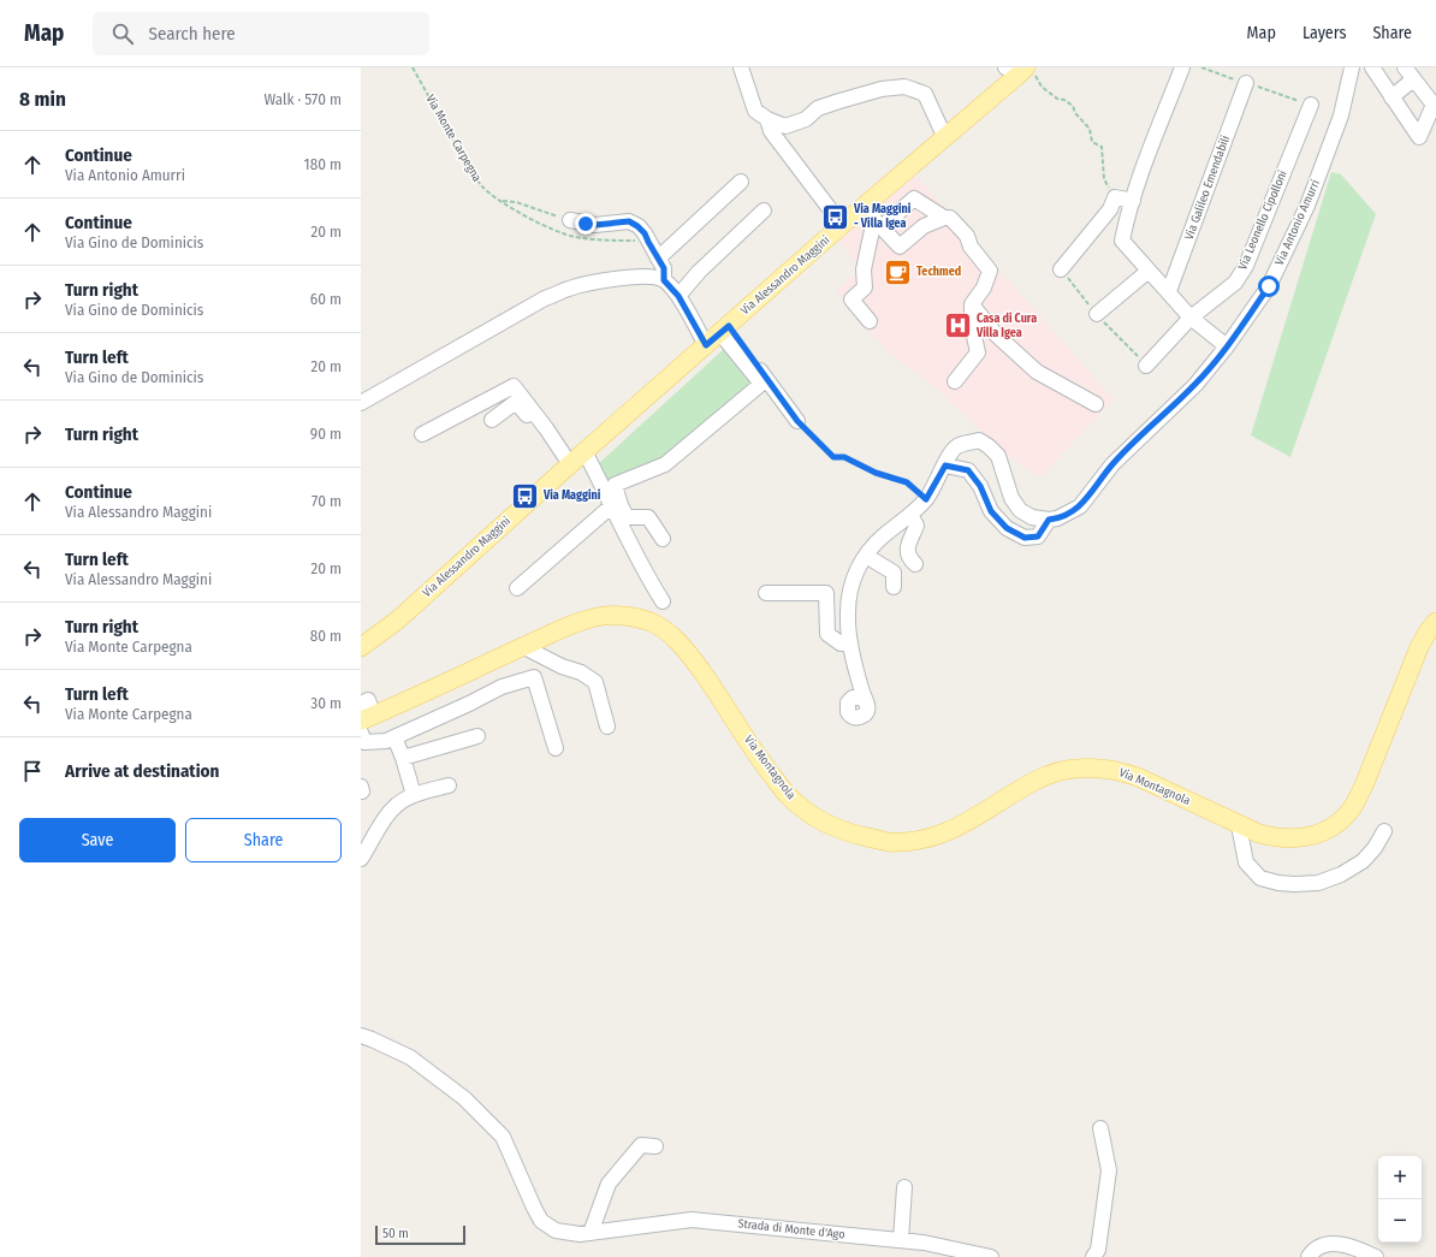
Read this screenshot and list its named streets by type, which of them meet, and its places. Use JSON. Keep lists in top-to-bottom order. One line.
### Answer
{"streets":{"main road":["Via Alessandro Maggini","Via Montagnola"],"street":["Via Galileo Emendabili","Via Leonello Cipolloni","Via Antonio Amurri","Strada di Monte d'Ago"],"path":["Via Monte Carpegna"]},"places":{"bus stop":["Via Maggini - Villa Igea","Via Maggini"],"cafe":["Techmed"],"hospital":["Casa di Cura Villa Igea"]},"scale_bar":"50 m","page":{"header":"Map","search":"Search here","nav":["Map","Layers","Share"],"heading":["8 min","Walk · 570 m"],"list":[["Continue","Via Antonio Amurri","180 m"],["Continue","Via Gino de Dominicis","20 m"],["Turn right","Via Gino de Dominicis","60 m"],["Turn left","Via Gino de Dominicis","20 m"],["Turn right","90 m"],["Continue","Via Alessandro Maggini","70 m"],["Turn left","Via Alessandro Maggini","20 m"],["Turn right","Via Monte Carpegna","80 m"],["Turn left","Via Monte Carpegna","30 m"],"Arrive at destination"],"buttons":["Save","Share"],"map_buttons":["+","−"],"scale":"50 m"}}
